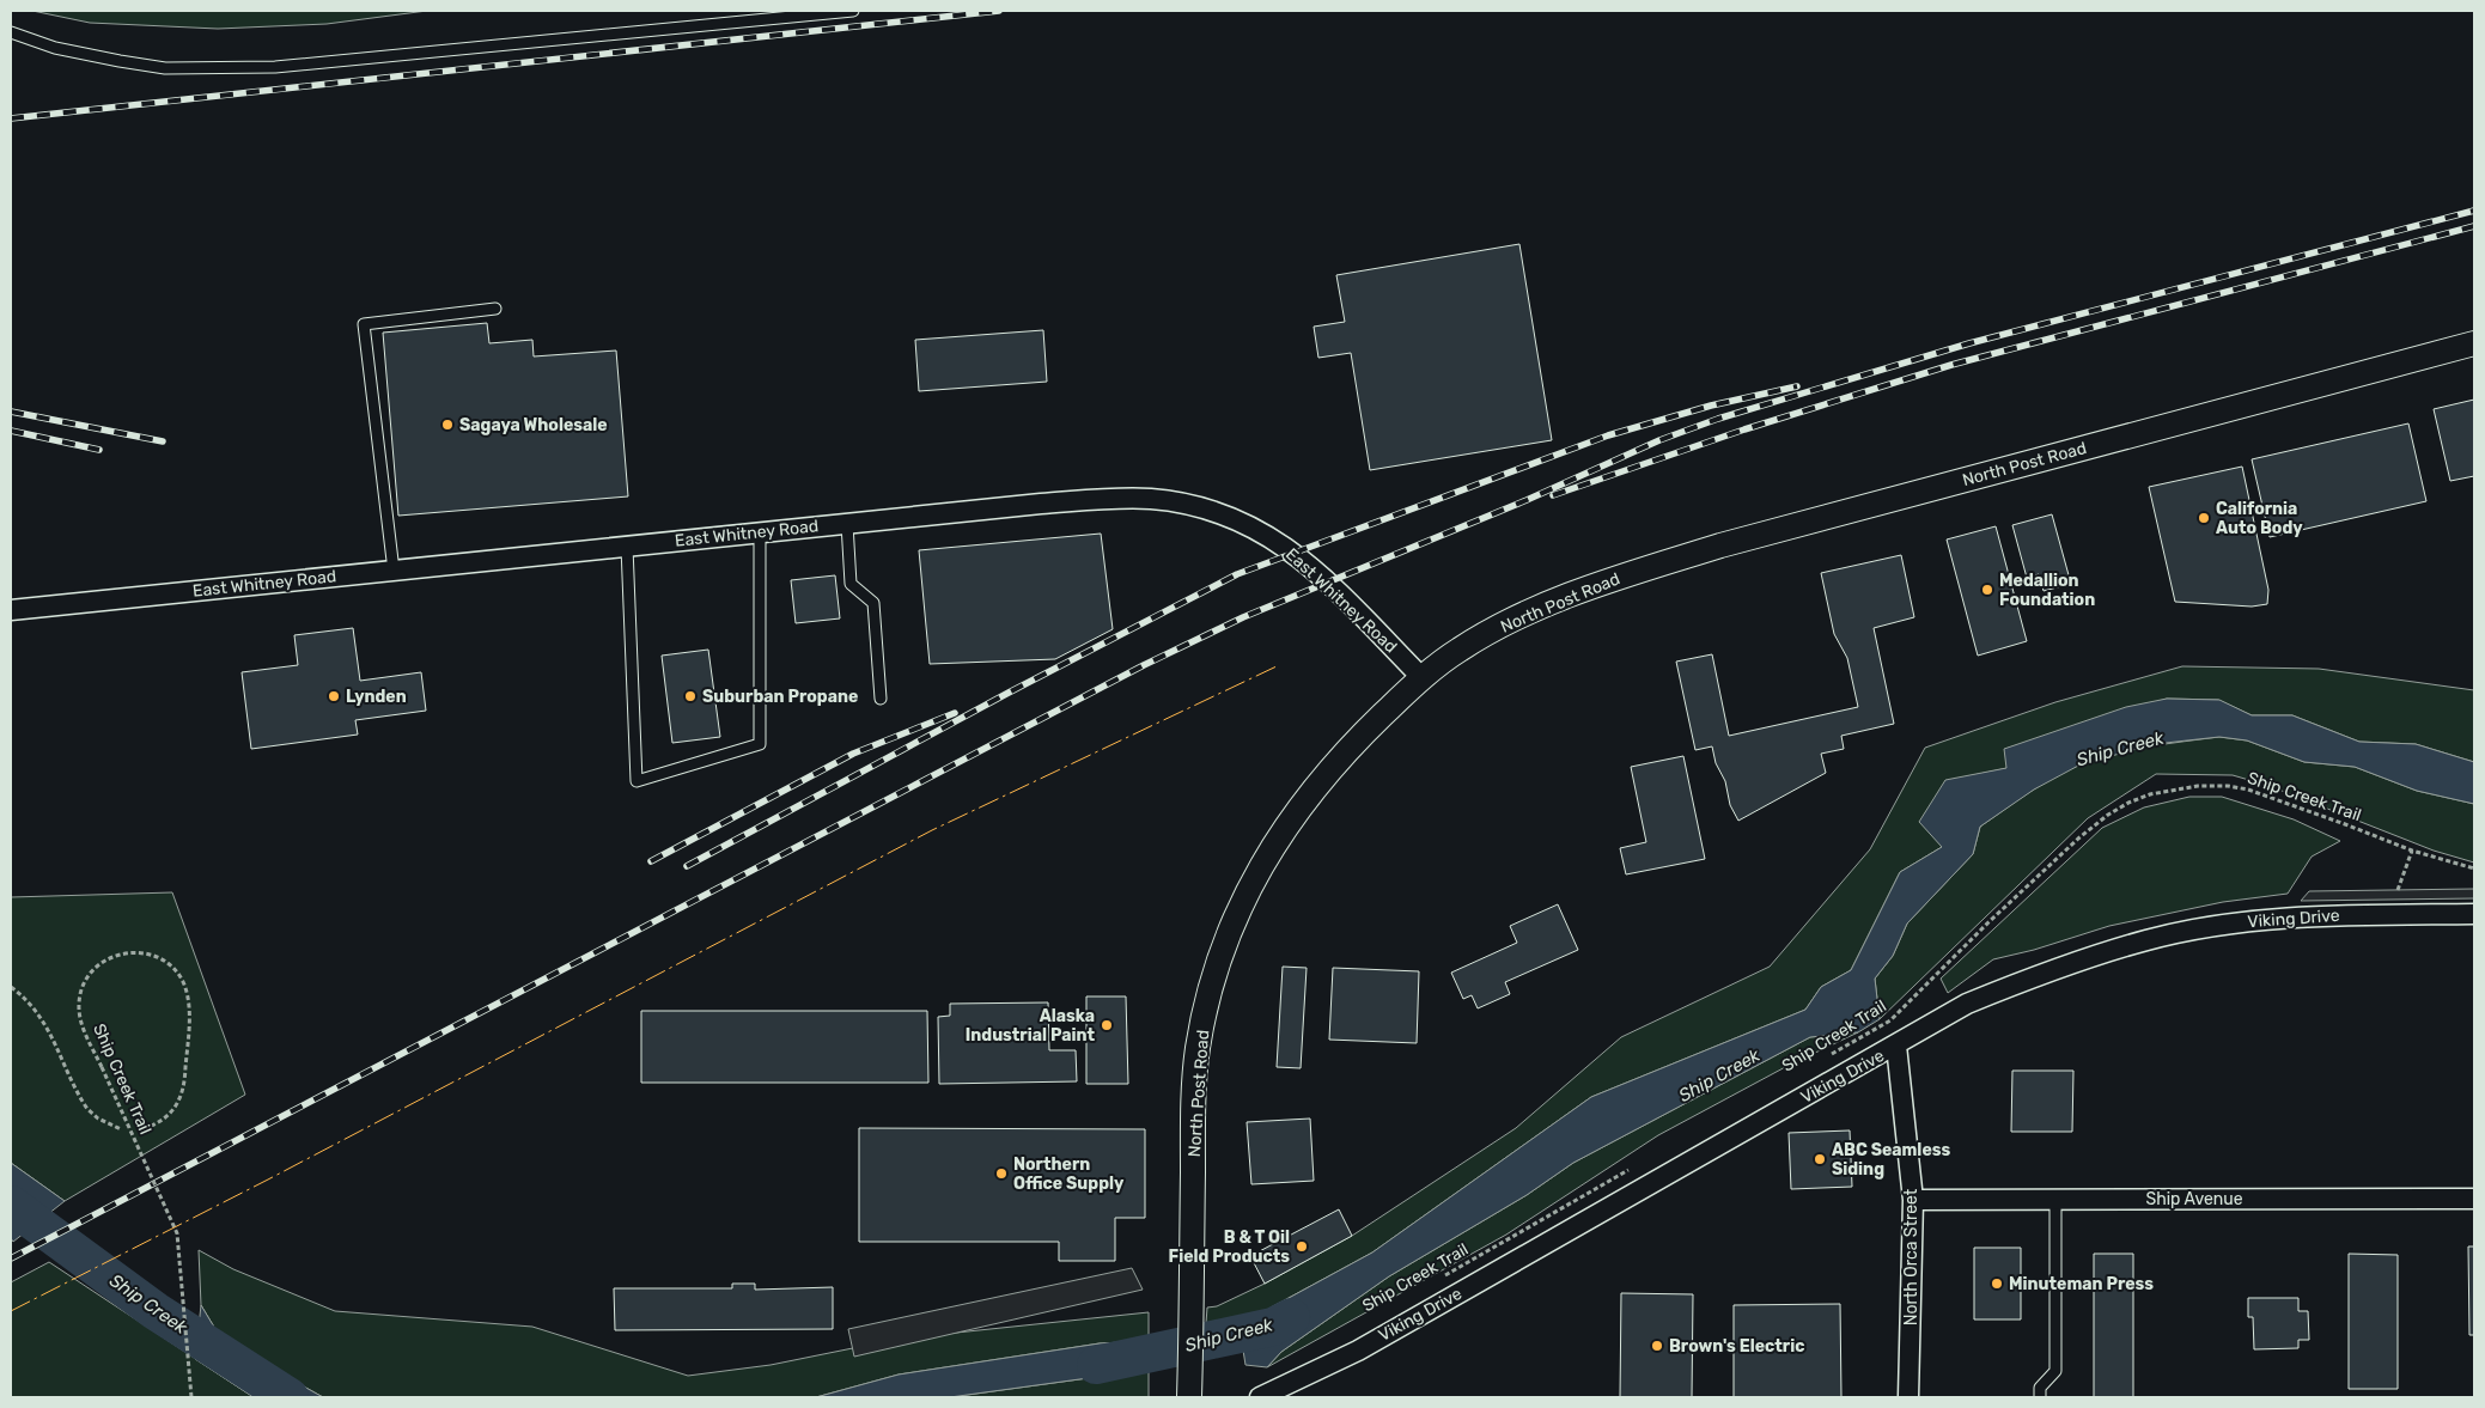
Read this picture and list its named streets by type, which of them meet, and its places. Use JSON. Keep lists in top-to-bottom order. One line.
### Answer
{"streets":{"street":["North Post Road","East Whitney Road","Viking Drive","Ship Avenue","North Orca Street"],"path":["Ship Creek Trail"]},"crossings":[["North Post Road","East Whitney Road"],["Viking Drive","North Orca Street"],["Ship Avenue","North Orca Street"]],"water":["Ship Creek"],"places":["Sagaya Wholesale","California Auto Body","Medallion Foundation","Lynden","Suburban Propane","Alaska Industrial Paint","ABC Seamless Siding","Northern Office Supply","B & T Oil Field Products","Minuteman Press","Brown's Electric"]}
